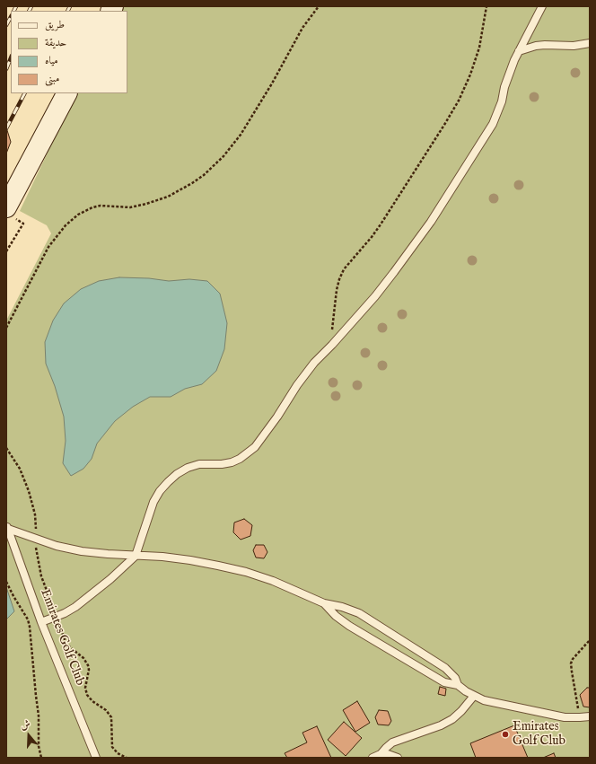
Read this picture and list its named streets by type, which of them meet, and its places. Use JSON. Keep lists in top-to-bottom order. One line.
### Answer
{"streets":{"lane":["Emirates Golf Club"]},"places":["Emirates Golf Club"],"legend":["طريق","حديقة","مياه","مبنى"],"north":"top"}
